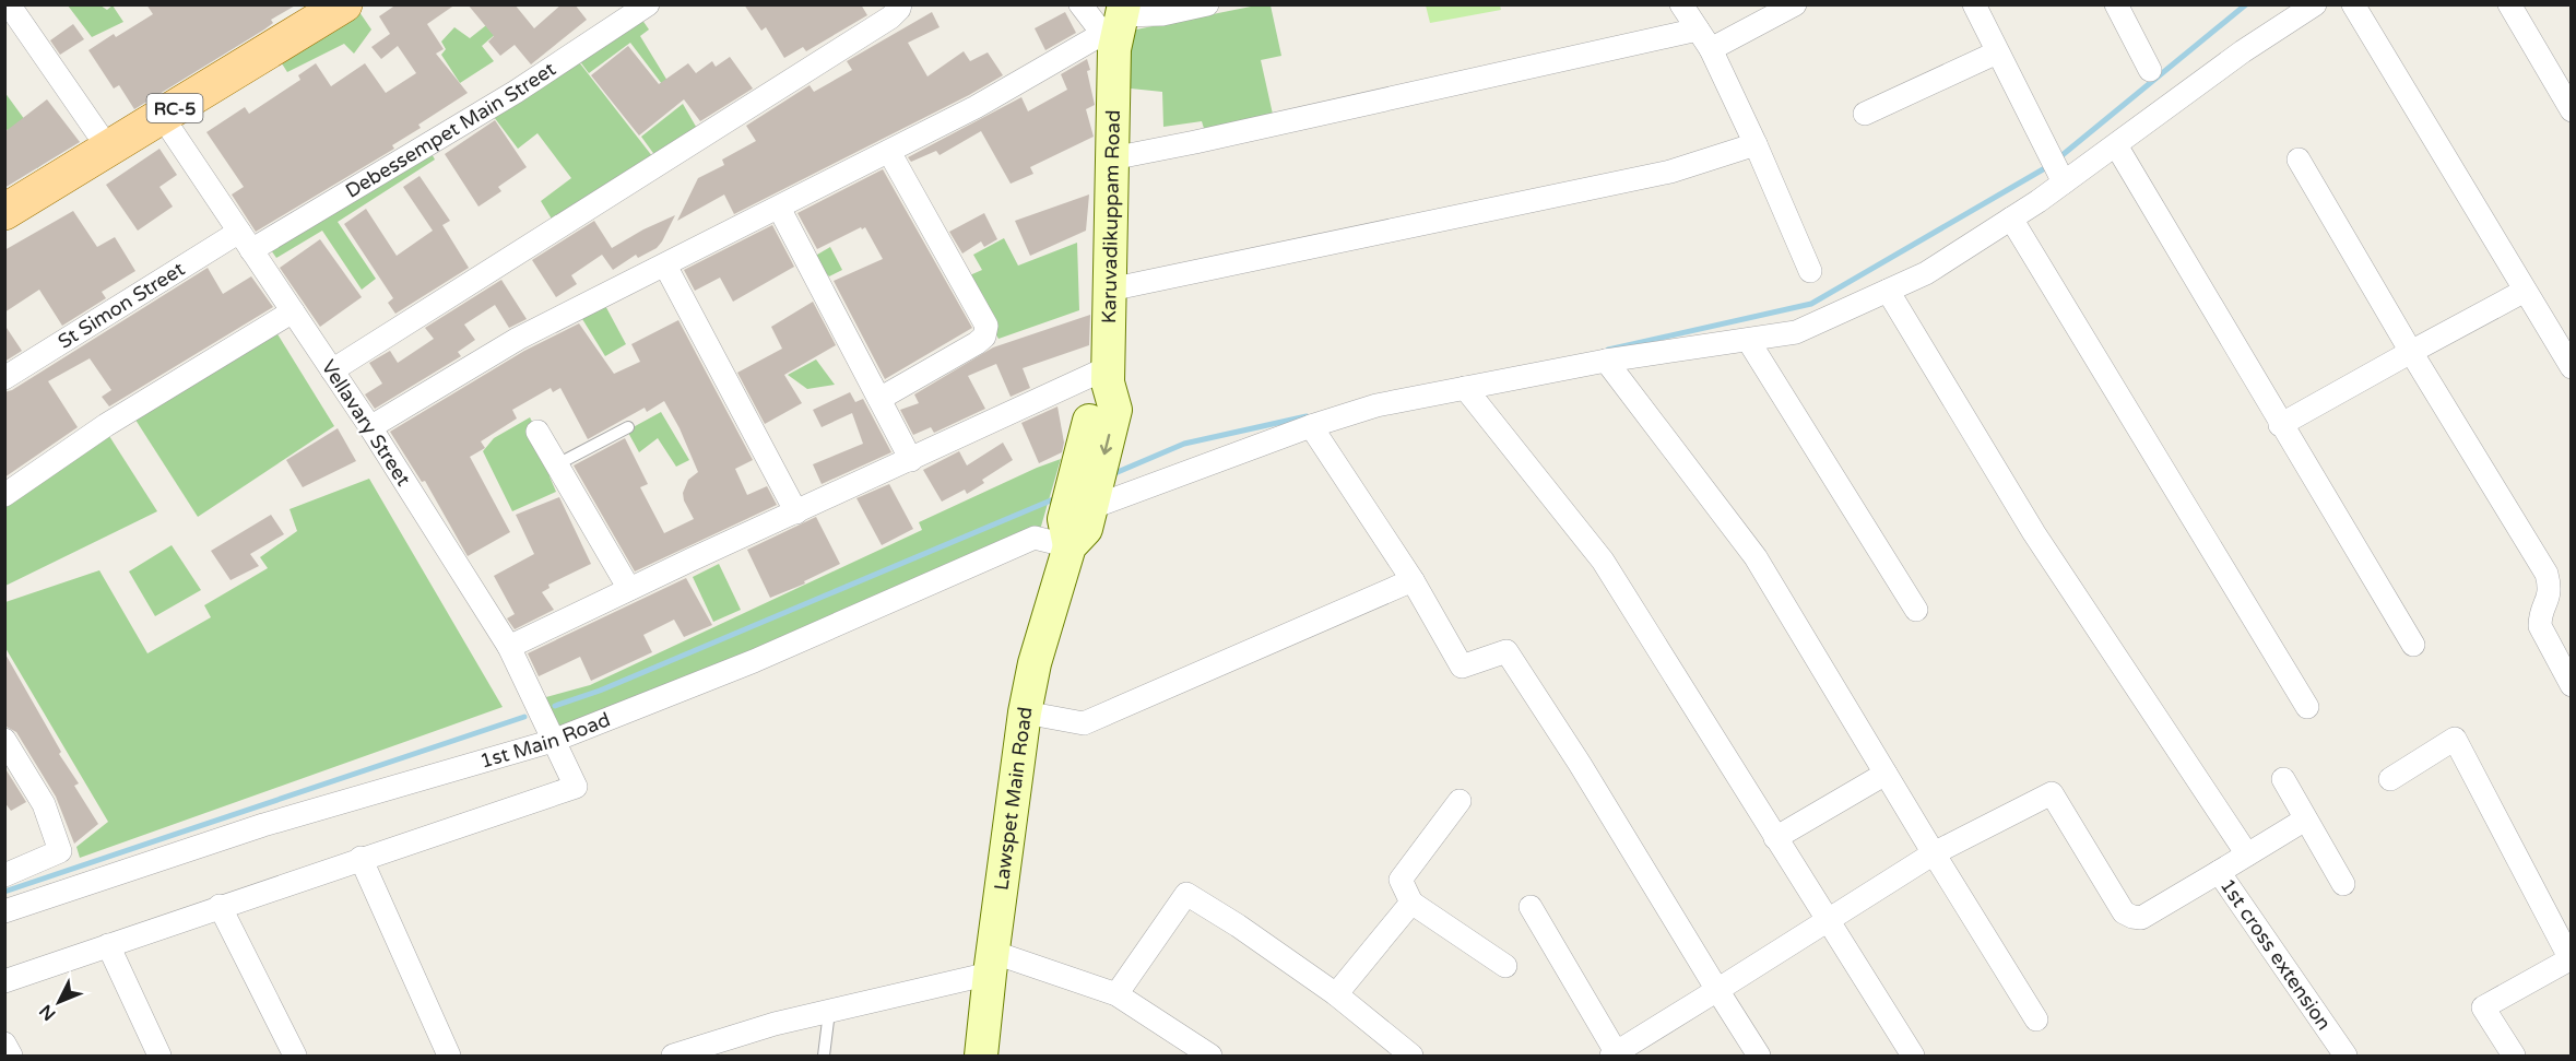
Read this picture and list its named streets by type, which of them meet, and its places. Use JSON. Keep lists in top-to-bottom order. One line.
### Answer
{"streets":{"main road":["RC-5"],"street":["Debessempet Main Street","Karuvadikuppam Road","St Simon Street","Vellavary Street","1st Main Road","Lawspet Main Road","1st cross extension"]},"crossings":[["RC-5","Vellavary Street"],["Debessempet Main Street","St Simon Street"],["Debessempet Main Street","Vellavary Street"],["Karuvadikuppam Road","1st Main Road"],["Karuvadikuppam Road","Lawspet Main Road"],["St Simon Street","Vellavary Street"],["Vellavary Street","1st Main Road"],["1st Main Road","Lawspet Main Road"]],"north":"bottom left"}
